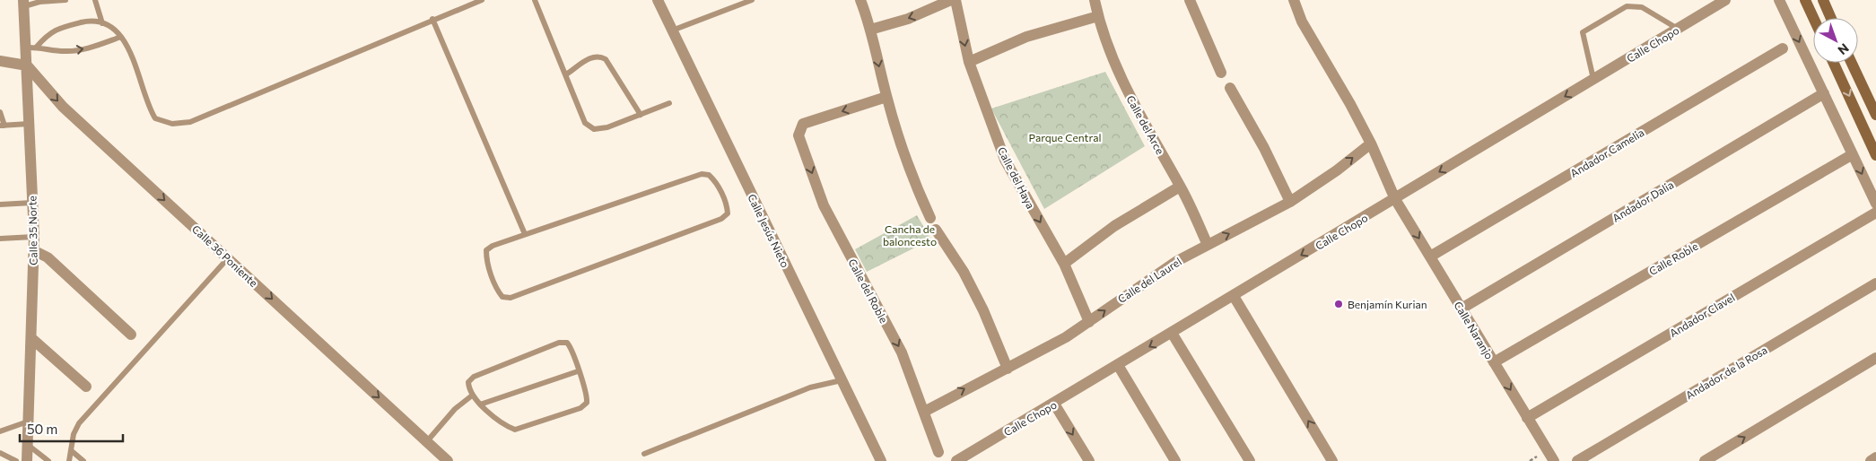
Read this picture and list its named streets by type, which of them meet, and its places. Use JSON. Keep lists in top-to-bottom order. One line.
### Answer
{"streets":{"street":["Calle Chopo","Calle del Arce","Andador Camelia","Calle del Haya","Andador Dalia","Calle 35 Norte","Calle Jesús Nieto","Calle 36 Poniente","Calle Roble","Calle del Laurel","Calle del Roble","Andador Clavel","Calle Naranjo","Andador de la Rosa"]},"crossings":[["Calle Chopo","Calle Naranjo"],["Calle del Arce","Calle del Laurel"],["Andador Camelia","Calle Naranjo"],["Calle del Haya","Calle del Laurel"],["Andador Dalia","Calle Naranjo"],["Calle 35 Norte","Calle 36 Poniente"],["Calle Roble","Calle Naranjo"],["Calle del Laurel","Calle del Roble"],["Calle del Laurel","Calle Naranjo"],["Andador Clavel","Calle Naranjo"]],"one_way":["Calle Chopo","Calle 36 Poniente"],"parks":["Parque Central","Cancha de baloncesto"],"places":["Benjamín Kurian"],"scale_bar":"50 m","north":"bottom right"}
